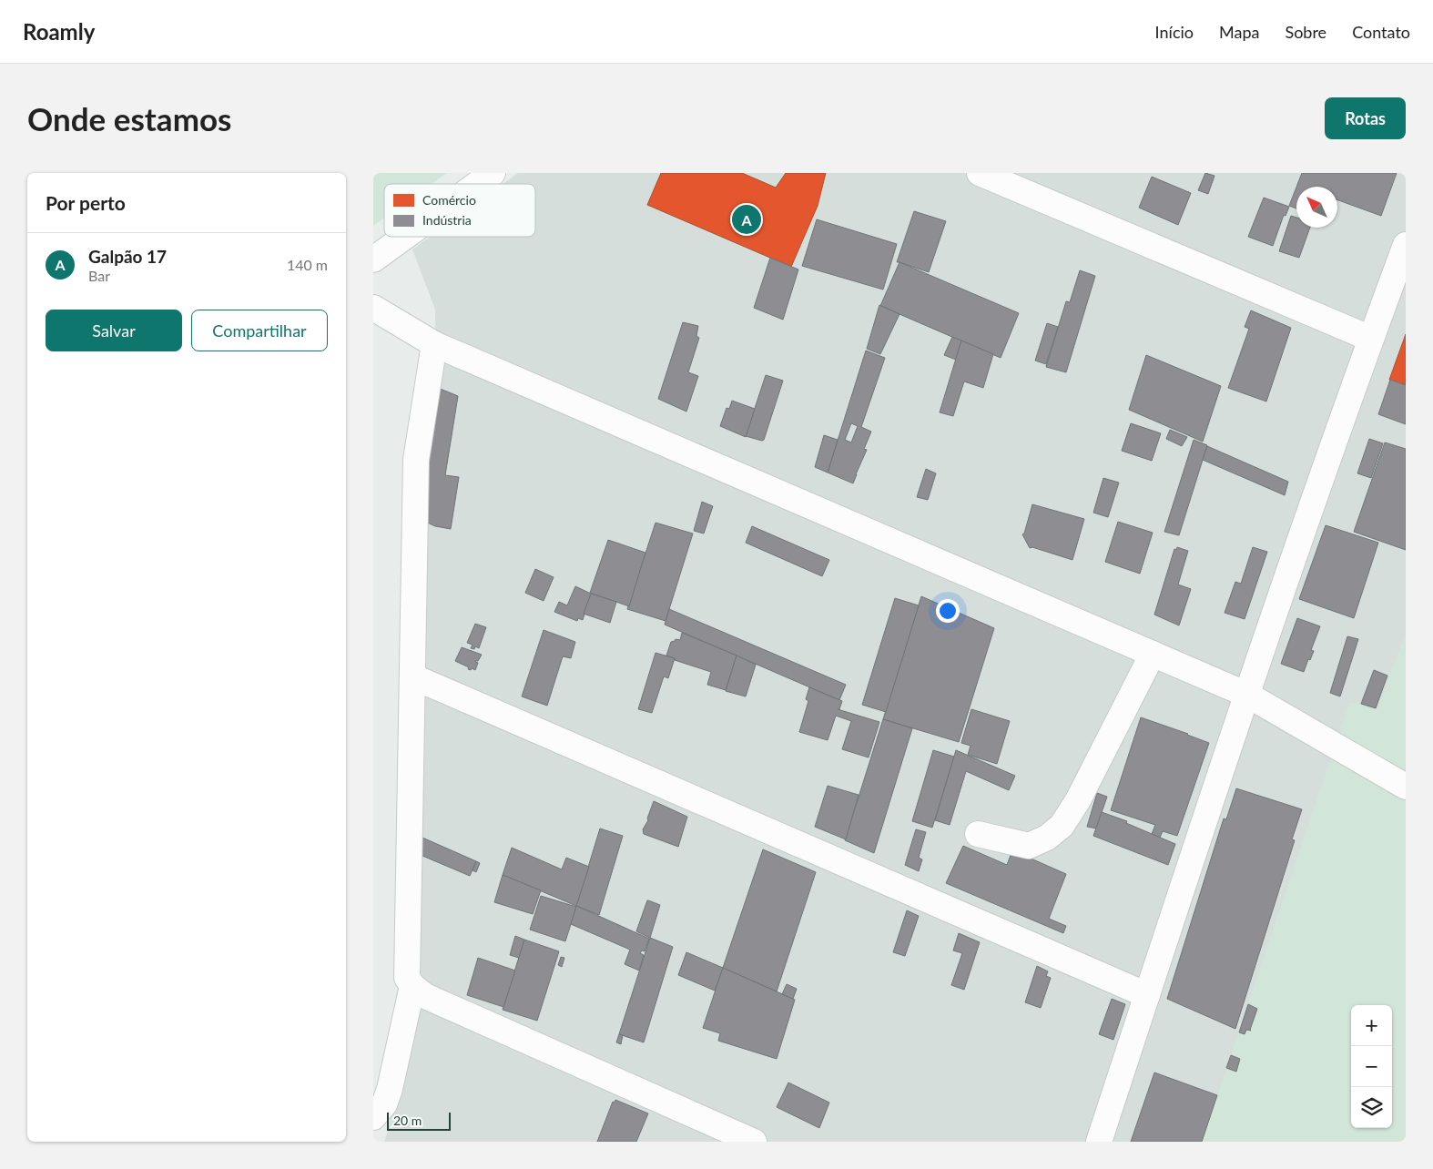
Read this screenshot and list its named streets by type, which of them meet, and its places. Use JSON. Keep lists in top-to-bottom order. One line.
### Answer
{"legend":["Comércio","Indústria"],"scale_bar":"20 m","north":"top left","page":{"header":"Roamly","nav":["Início","Mapa","Sobre","Contato"],"buttons":["Rotas",["Salvar","Compartilhar"]],"title":"Onde estamos","heading":"Por perto","pins":"A","list":[{"mark":"A","name":"Galpão 17","note":"Bar","value":"140 m"}],"map_buttons":["+","−"],"scale":"20 m"}}
